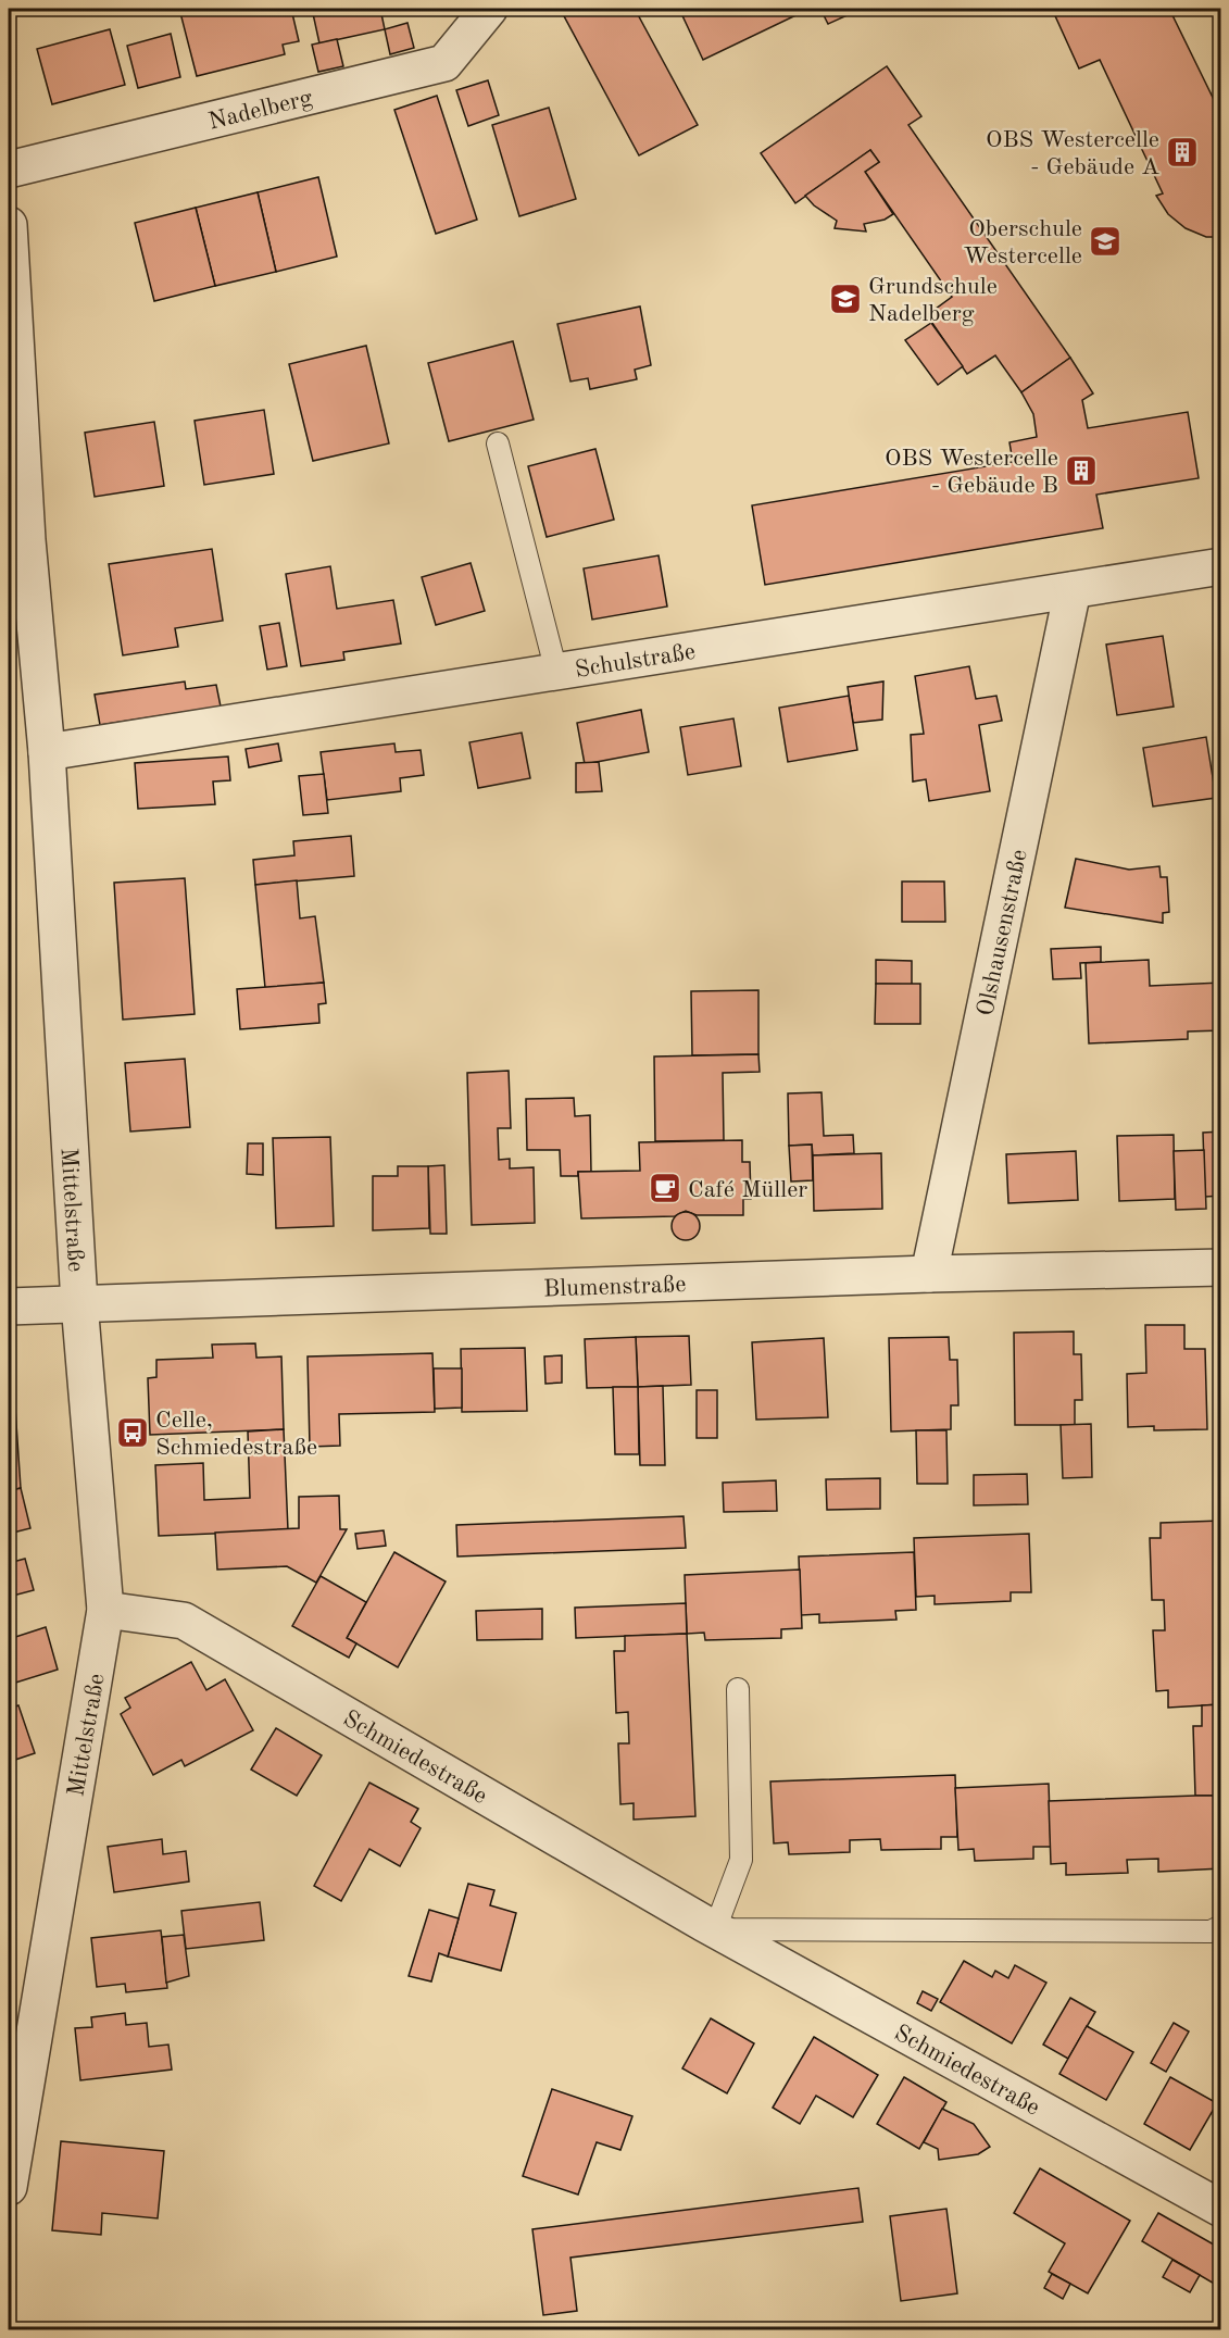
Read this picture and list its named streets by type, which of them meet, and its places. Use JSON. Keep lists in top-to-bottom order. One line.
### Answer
{"streets":{"street":["Nadelberg","Schulstraße","Olshausenstraße","Mittelstraße","Blumenstraße","Schmiedestraße"]},"crossings":[["Schulstraße","Olshausenstraße"],["Schulstraße","Mittelstraße"],["Olshausenstraße","Blumenstraße"],["Mittelstraße","Blumenstraße"],["Mittelstraße","Schmiedestraße"]],"places":{"building":["OBS Westercelle - Gebäude A","OBS Westercelle - Gebäude B"],"school or university":["Oberschule Westercelle","Grundschule Nadelberg"],"cafe":["Café Müller"],"bus stop":["Celle, Schmiedestraße"]}}
